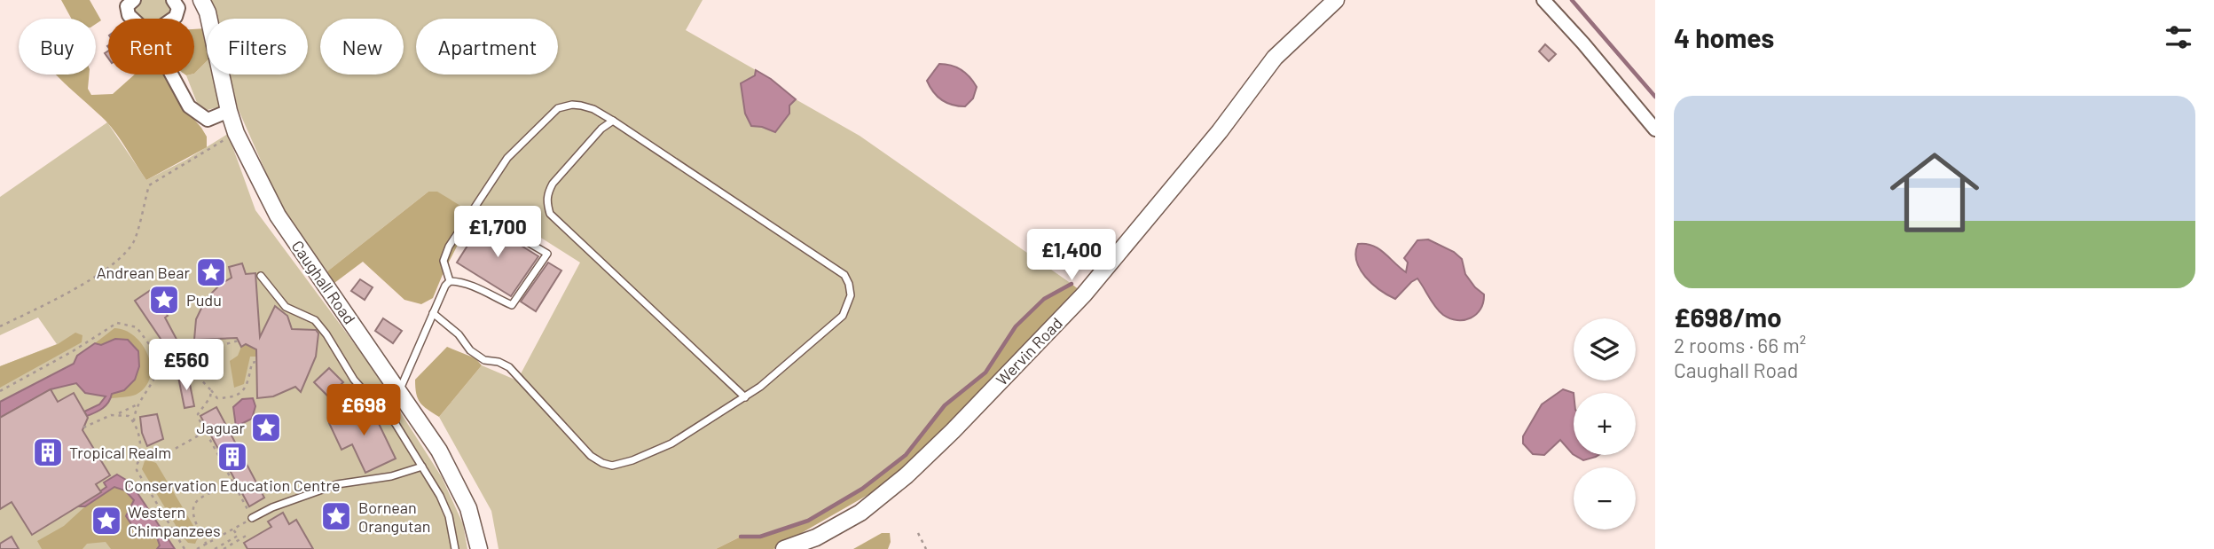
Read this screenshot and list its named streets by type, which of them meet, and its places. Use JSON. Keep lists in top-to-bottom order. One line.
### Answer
{"streets":{"street":["Caughall Road","Wervin Road"]},"places":{"place":["Andrean Bear","Pudu","Jaguar","Bornean Orangutan","Western Chimpanzees"],"building":["Tropical Realm","Conservation Education Centre"]},"page":{"heading":"4 homes","chip":["Buy","Rent","Filters","New","Apartment"],"list":[{"name":"£698/mo","note":"2 rooms · 66 m² · Caughall Road"}],"price":["£1,700","£1,400","£560","£698"],"map_buttons":["+","−"]}}
